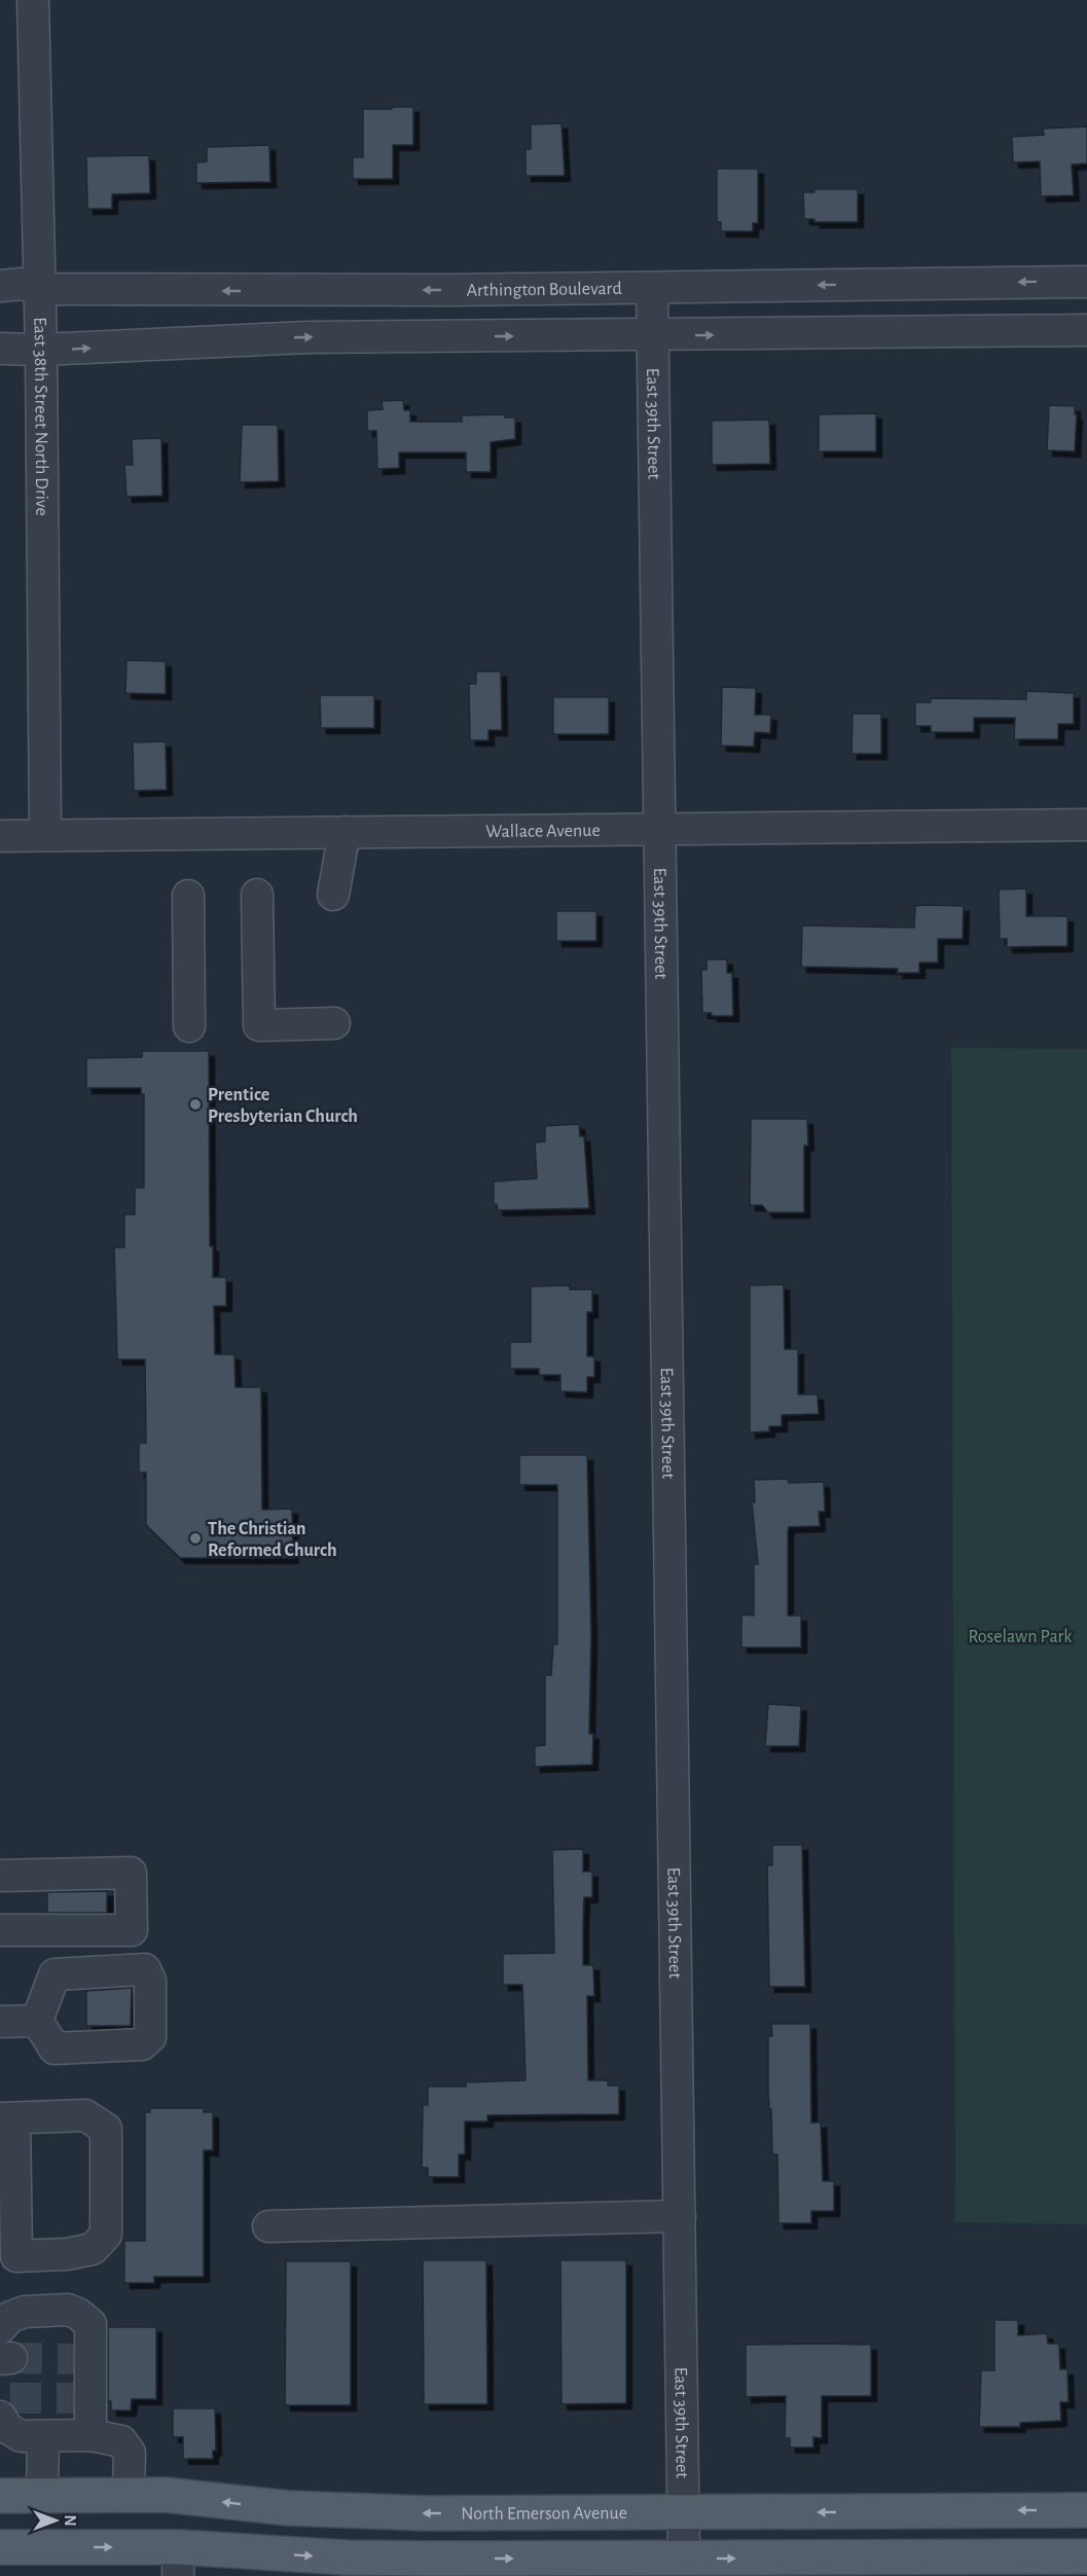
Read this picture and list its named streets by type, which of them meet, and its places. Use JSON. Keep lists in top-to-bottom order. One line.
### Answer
{"streets":{"main road":["North Emerson Avenue"],"street":["Arthington Boulevard","East 38th Street North Drive","East 39th Street","Wallace Avenue"]},"crossings":[["Arthington Boulevard","East 38th Street North Drive"],["Arthington Boulevard","East 39th Street"],["East 38th Street North Drive","Wallace Avenue"],["East 39th Street","Wallace Avenue"],["East 39th Street","North Emerson Avenue"]],"parks":["Roselawn Park"],"places":["Prentice Presbyterian Church","The Christian Reformed Church"],"north":"right"}
